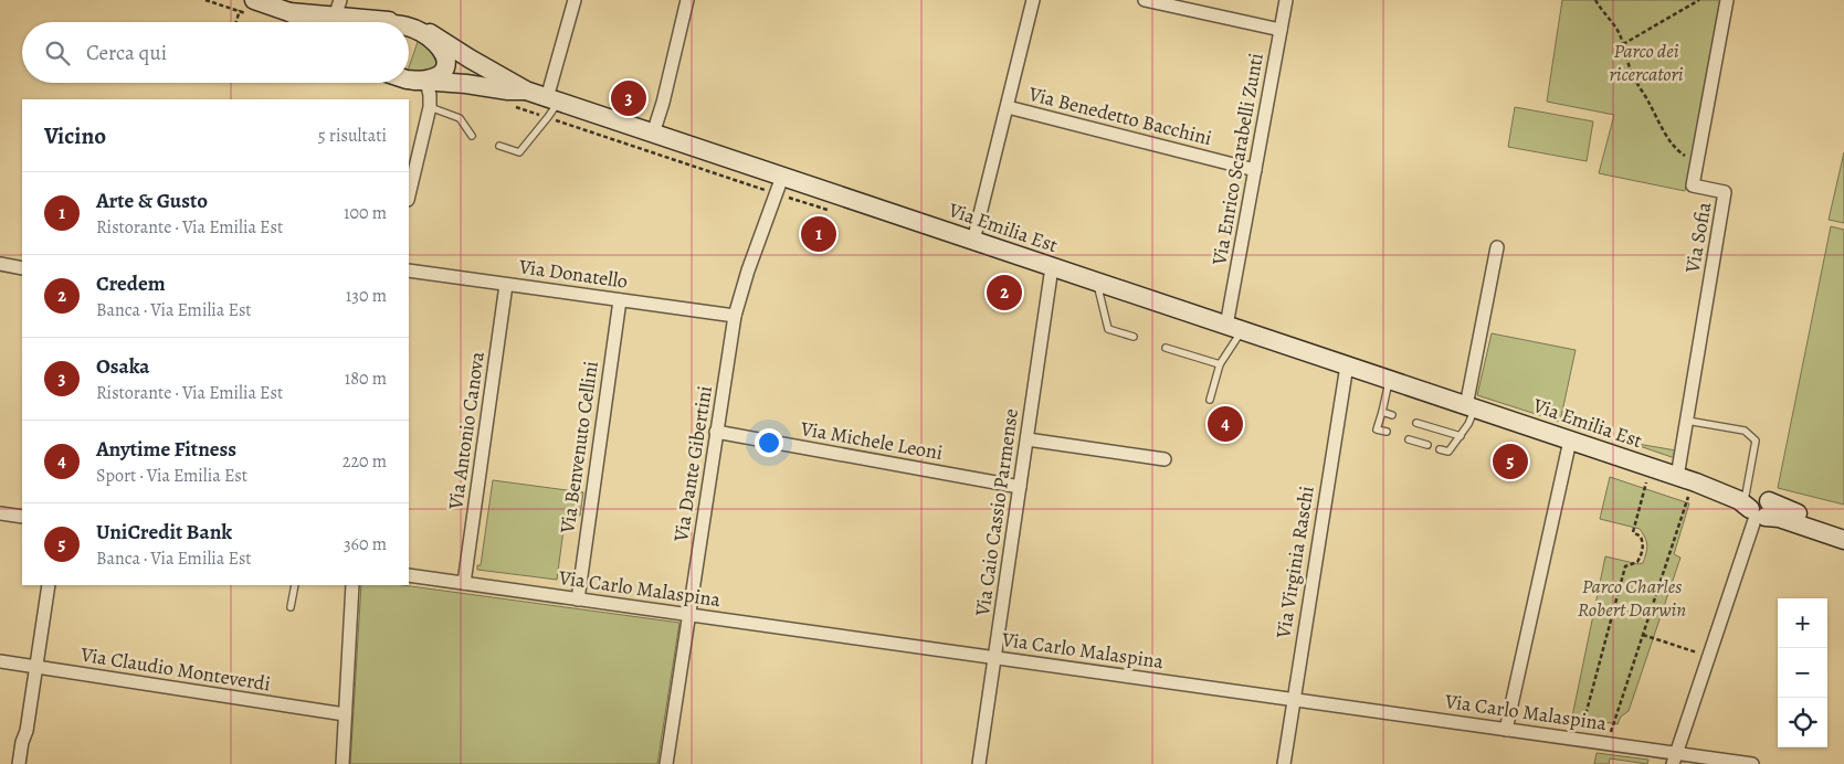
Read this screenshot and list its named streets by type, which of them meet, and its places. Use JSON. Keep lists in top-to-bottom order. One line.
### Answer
{"streets":{"main road":["Via Emilia Est"],"street":["Via Benedetto Bacchini","Via Enrico Scarabelli Zunti","Via Sofia","Via Donatello","Via Antonio Canova","Via Michele Leoni","Via Benvenuto Cellini","Via Dante Gibertini","Via Caio Cassio Parmense","Via Virginia Raschi","Via Carlo Malaspina","Via Claudio Monteverdi"]},"crossings":[["Via Benedetto Bacchini","Via Enrico Scarabelli Zunti"],["Via Enrico Scarabelli Zunti","Via Emilia Est"],["Via Emilia Est","Via Sofia"],["Via Emilia Est","Via Dante Gibertini"],["Via Emilia Est","Via Caio Cassio Parmense"],["Via Emilia Est","Via Virginia Raschi"],["Via Donatello","Via Antonio Canova"],["Via Donatello","Via Benvenuto Cellini"],["Via Donatello","Via Dante Gibertini"],["Via Antonio Canova","Via Carlo Malaspina"],["Via Michele Leoni","Via Dante Gibertini"],["Via Michele Leoni","Via Caio Cassio Parmense"],["Via Benvenuto Cellini","Via Carlo Malaspina"],["Via Dante Gibertini","Via Carlo Malaspina"],["Via Caio Cassio Parmense","Via Carlo Malaspina"],["Via Virginia Raschi","Via Carlo Malaspina"]],"parks":["Parco dei ricercatori","Parco Charles Robert Darwin"],"page":{"search":"Cerca qui","pins":["3","1","2","4","5"],"heading":["Vicino","5 risultati"],"list":[{"mark":"1","name":"Arte & Gusto","note":"Ristorante · Via Emilia Est","value":"100 m"},{"mark":"2","name":"Credem","note":"Banca · Via Emilia Est","value":"130 m"},{"mark":"3","name":"Osaka","note":"Ristorante · Via Emilia Est","value":"180 m"},{"mark":"4","name":"Anytime Fitness","note":"Sport · Via Emilia Est","value":"220 m"},{"mark":"5","name":"UniCredit Bank","note":"Banca · Via Emilia Est","value":"360 m"}],"map_buttons":["+","−"]}}
